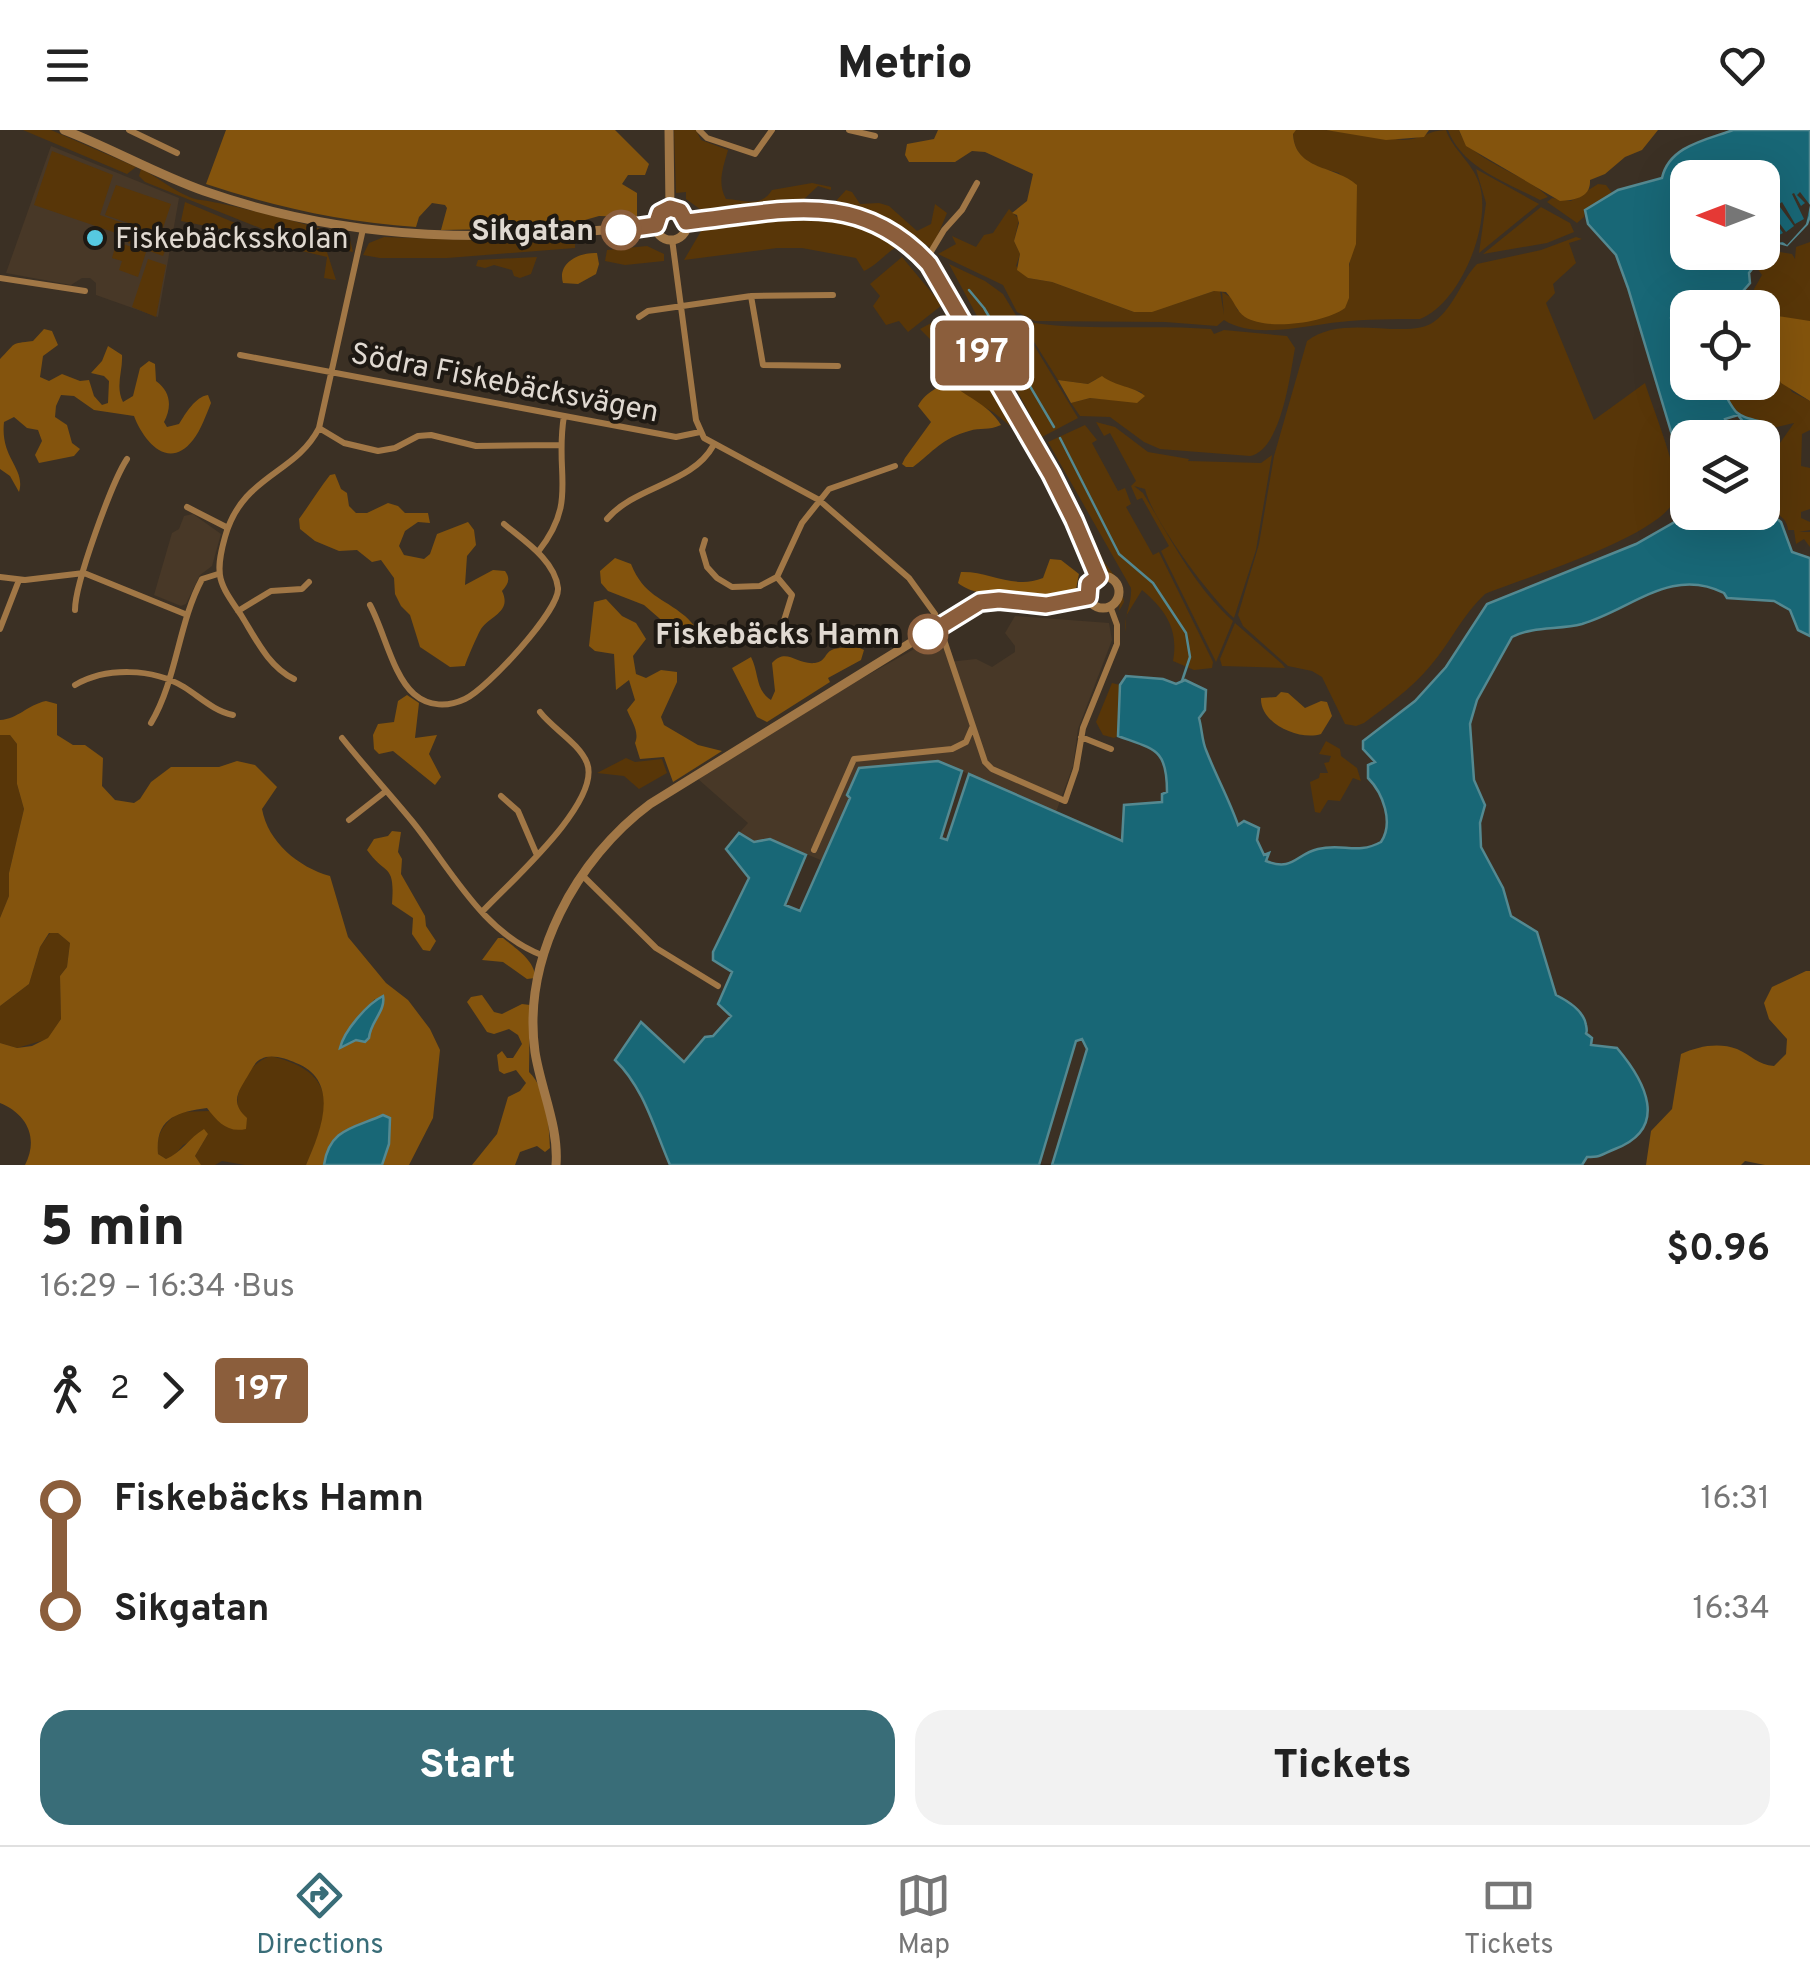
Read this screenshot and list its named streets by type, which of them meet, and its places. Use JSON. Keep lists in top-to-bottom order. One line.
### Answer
{"streets":{"street":["Södra Fiskebäcksvägen"]},"places":["Sikgatan","Fiskebäcksskolan","Fiskebäcks Hamn"],"lines":["bus line 197"],"north":"left","page":{"header":"Metrio","on_map":"197","heading":["5 min","16:29 – 16:34 · Bus","$0.96"],"legs":["2","197"],"list":[{"name":"Fiskebäcks Hamn","value":"16:31"},{"name":"Sikgatan","value":"16:34"}],"buttons":["Start","Tickets"],"tabs":["Directions","Map","Tickets"]}}
